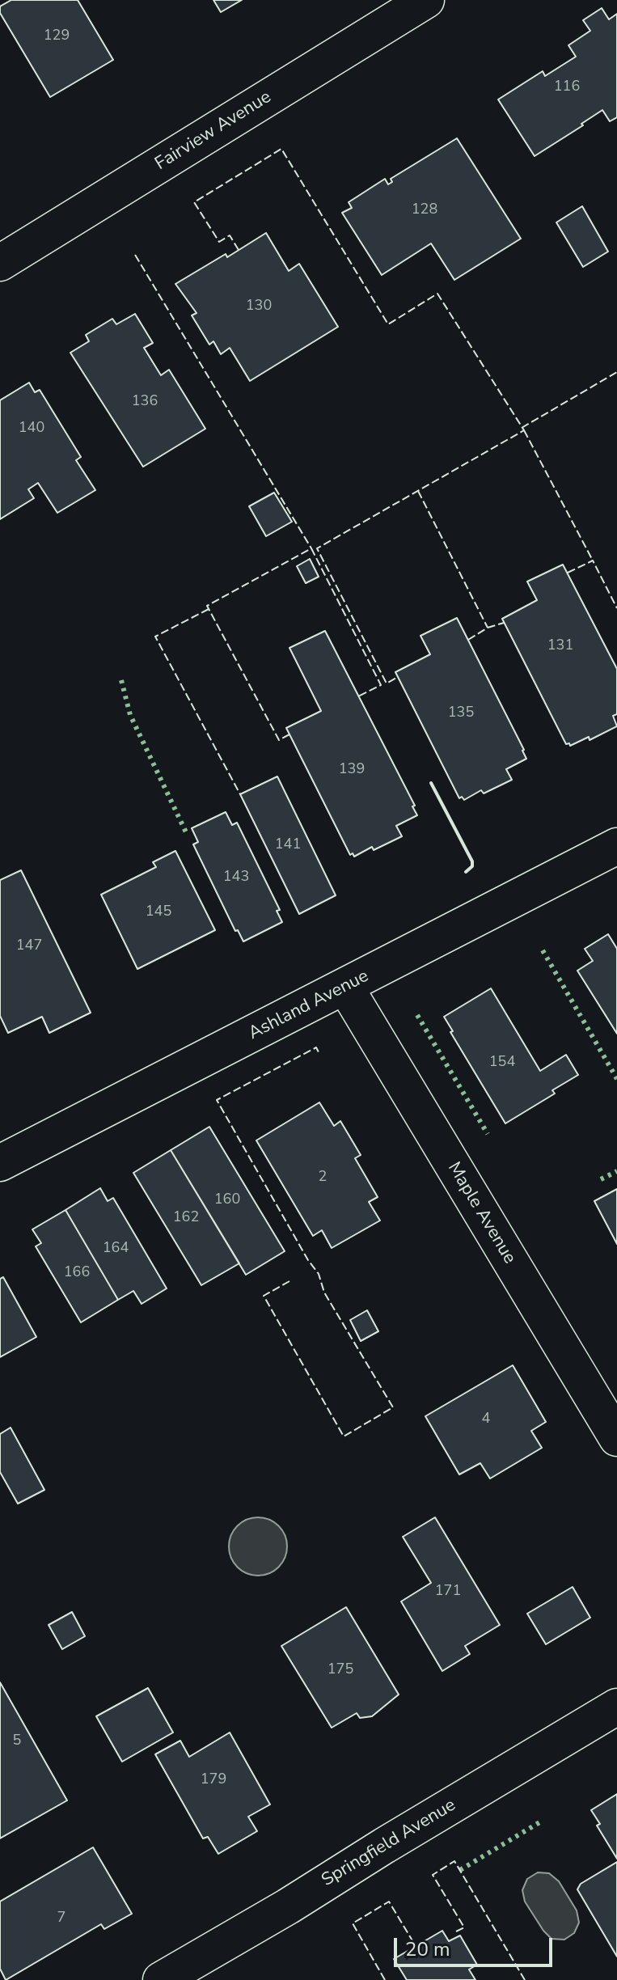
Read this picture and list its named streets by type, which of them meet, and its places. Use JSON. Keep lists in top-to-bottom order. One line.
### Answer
{"streets":{"street":["Fairview Avenue","Ashland Avenue","Maple Avenue","Springfield Avenue"]},"crossings":[["Ashland Avenue","Maple Avenue"]],"house_numbers":["129","116","128","130","136","140","131","135","139","141","143","145","147","154","2","160","162","164","166","4","171","175","5","179","7"],"scale_bar":"20 m"}
